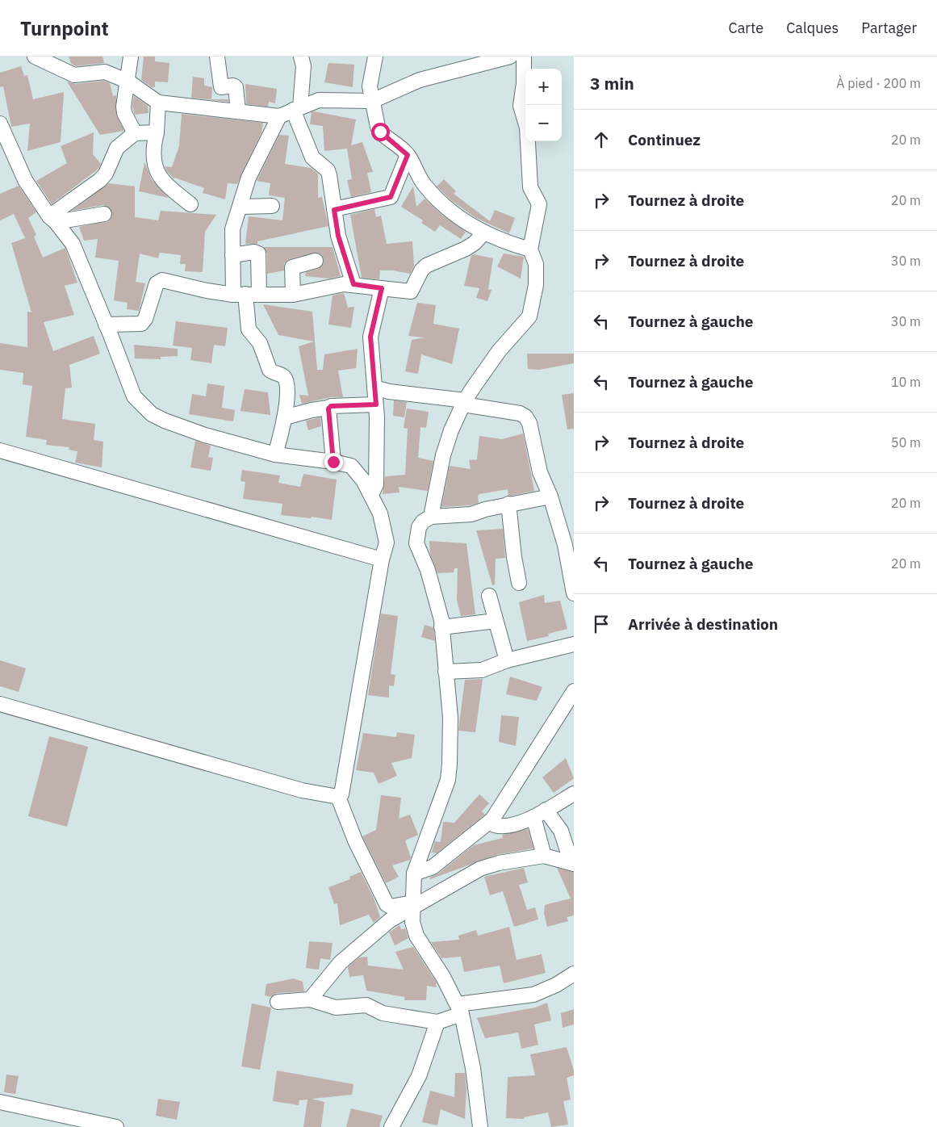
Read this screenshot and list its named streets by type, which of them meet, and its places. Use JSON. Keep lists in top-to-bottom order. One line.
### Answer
{"page":{"header":"Turnpoint","nav":["Carte","Calques","Partager"],"heading":["3 min","À pied · 200 m"],"map_buttons":["+","−"],"list":[["Continuez","20 m"],["Tournez à droite","20 m"],["Tournez à droite","30 m"],["Tournez à gauche","30 m"],["Tournez à gauche","10 m"],["Tournez à droite","50 m"],["Tournez à droite","20 m"],["Tournez à gauche","20 m"],"Arrivée à destination"]}}
